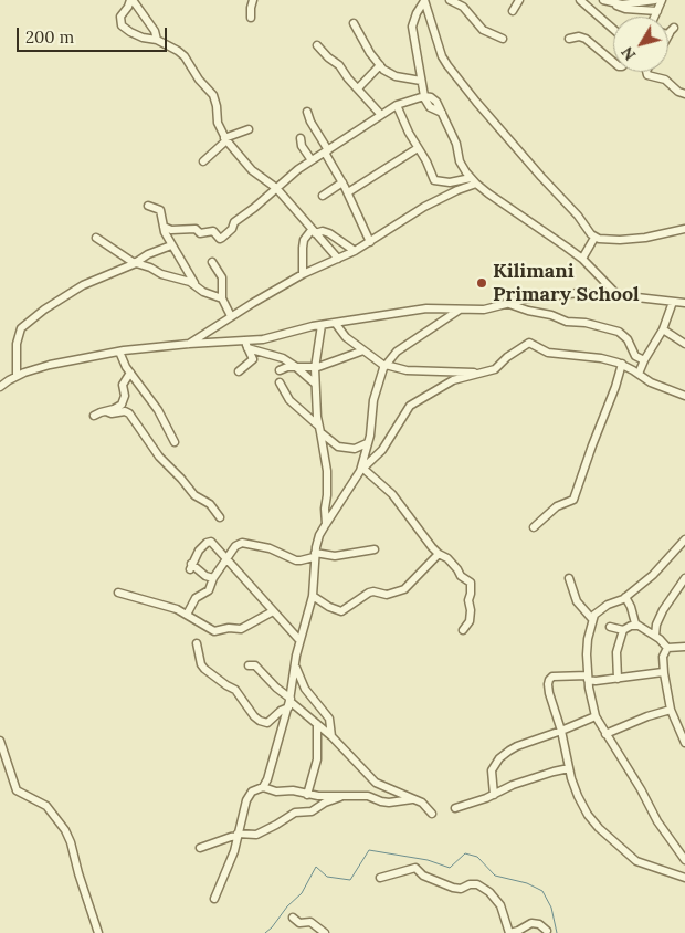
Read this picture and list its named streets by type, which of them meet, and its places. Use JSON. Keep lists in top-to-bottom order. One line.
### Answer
{"places":["Kilimani Primary School"],"scale_bar":"200 m","north":"bottom left"}
